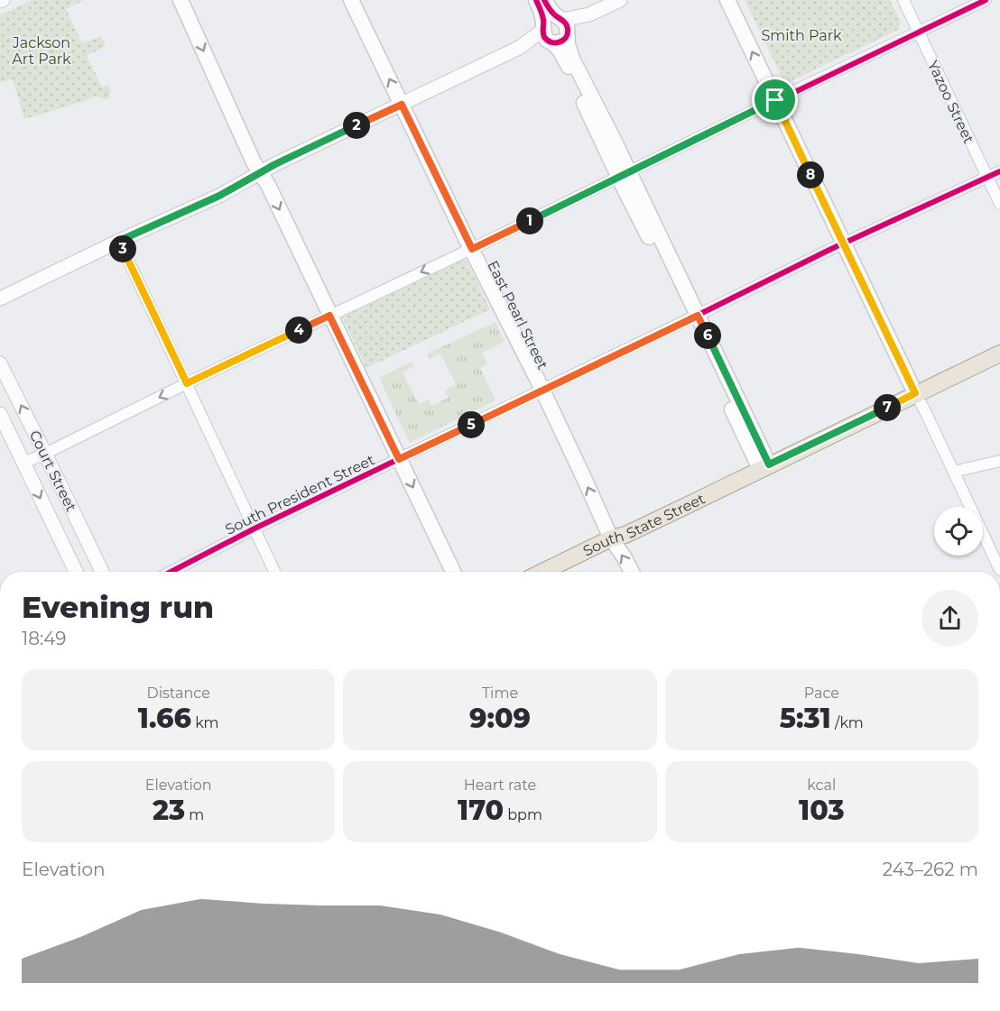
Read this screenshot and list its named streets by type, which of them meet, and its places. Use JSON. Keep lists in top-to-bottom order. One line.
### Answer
{"streets":{"main road":["East Pearl Street","South State Street"],"street":["Yazoo Street","Court Street","South President Street"]},"crossings":[["Yazoo Street","South President Street"],["East Pearl Street","South President Street"],["East Pearl Street","South State Street"]],"one_way":["East Pearl Street"],"parks":["Smith Park","Jackson Art Park"],"page":{"pins":["2","8","1","3","4","6","7","5"],"heading":["Evening run","18:49"],"stats":[["Distance","1.66 km"],["Time","9:09"],["Pace","5:31 /km"],["Elevation","23 m"],["Heart rate","170 bpm"],["kcal","103"]],"chart":["Elevation","243–262 m"]}}
